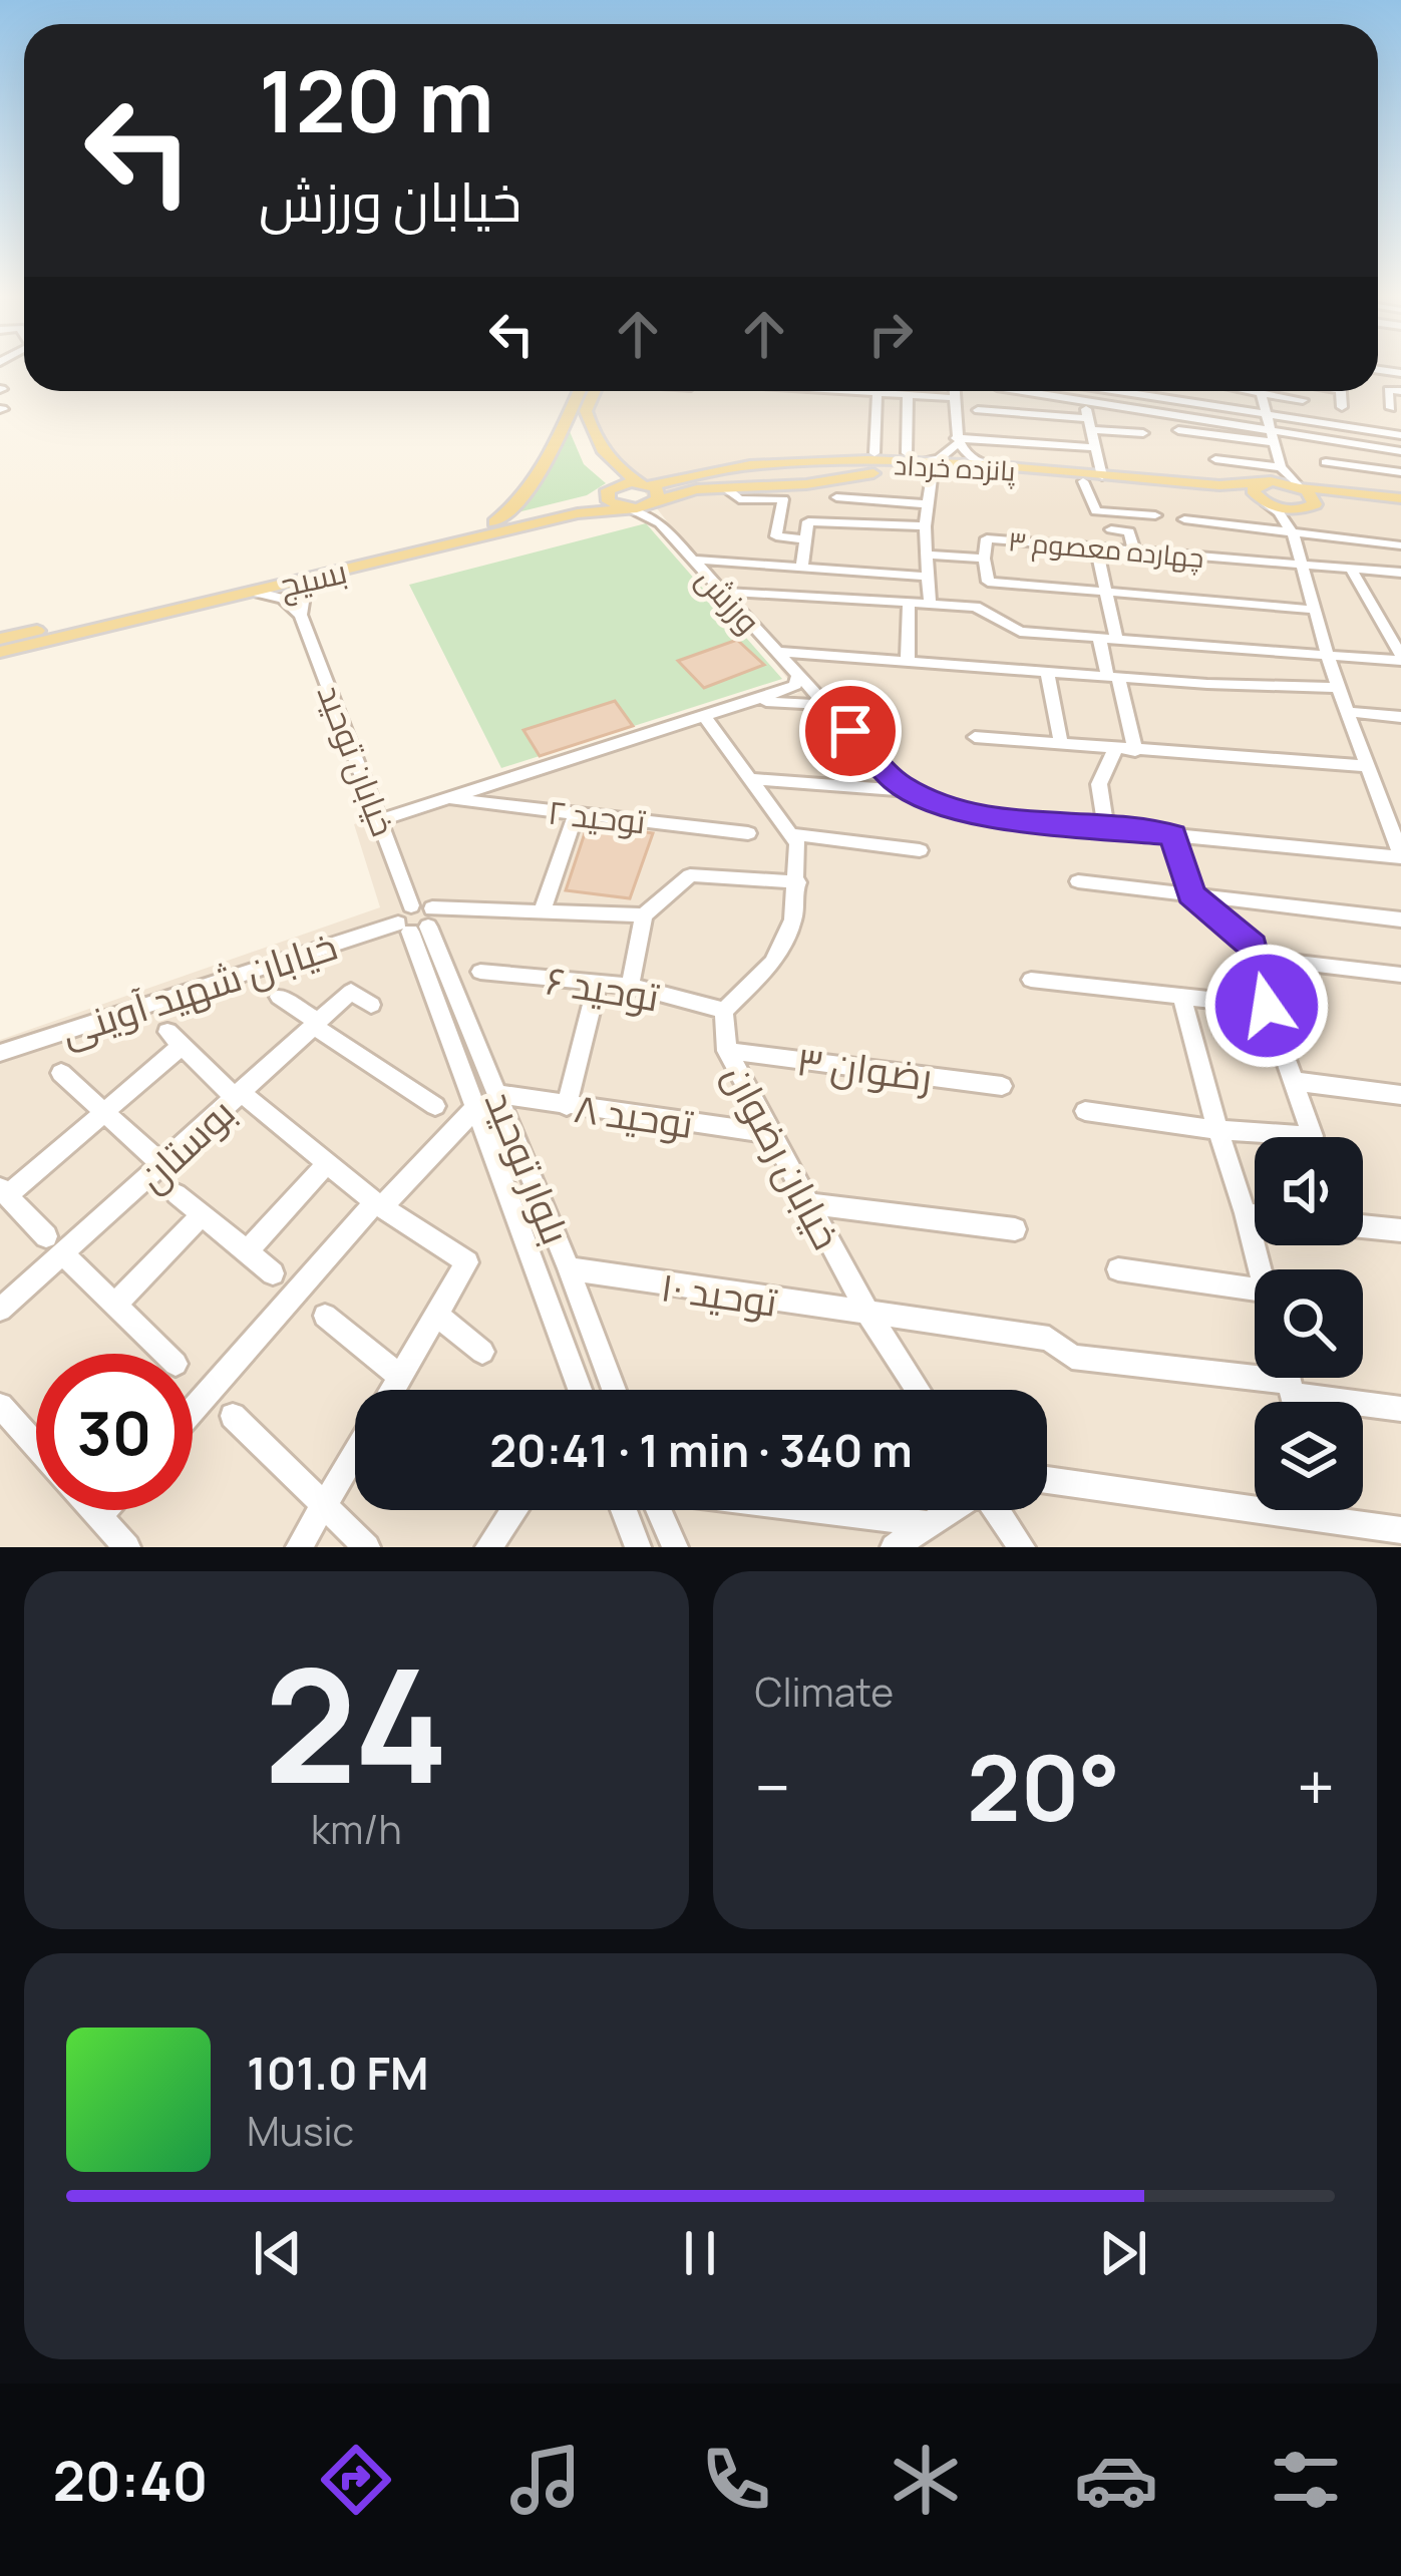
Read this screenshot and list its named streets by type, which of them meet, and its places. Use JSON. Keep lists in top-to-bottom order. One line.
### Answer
{"streets":{"main road":["پانزده خرداد","بسیج"],"street":["چهارده معصوم ۳","ورزش","خیابان توحید","توحید ۲","خیابان شهید آوینی","توحید ۶","رضوان ۳","توحید ۸","بوستان","خیابان رضوان","بلوار توحید","توحید ۱۰"]},"crossings":[["پانزده خرداد","بسیج"],["پانزده خرداد","ورزش"],["بسیج","ورزش"],["خیابان توحید","خیابان شهید آوینی"],["خیابان توحید","بلوار توحید"],["خیابان شهید آوینی","بلوار توحید"],["توحید ۶","خیابان رضوان"],["رضوان ۳","خیابان رضوان"],["توحید ۸","خیابان رضوان"],["توحید ۸","بلوار توحید"],["خیابان رضوان","توحید ۱۰"],["بلوار توحید","توحید ۱۰"]],"page":{"turn":["120 m","خیابان ورزش"],"limit":"30","trip":"20:41 · 1 min · 340 m","tile":[["24","km/h"],"Climate"],"heat":["−","20°","+"],"song":["101.0 FM","Music"],"tabs":"20:40"}}
